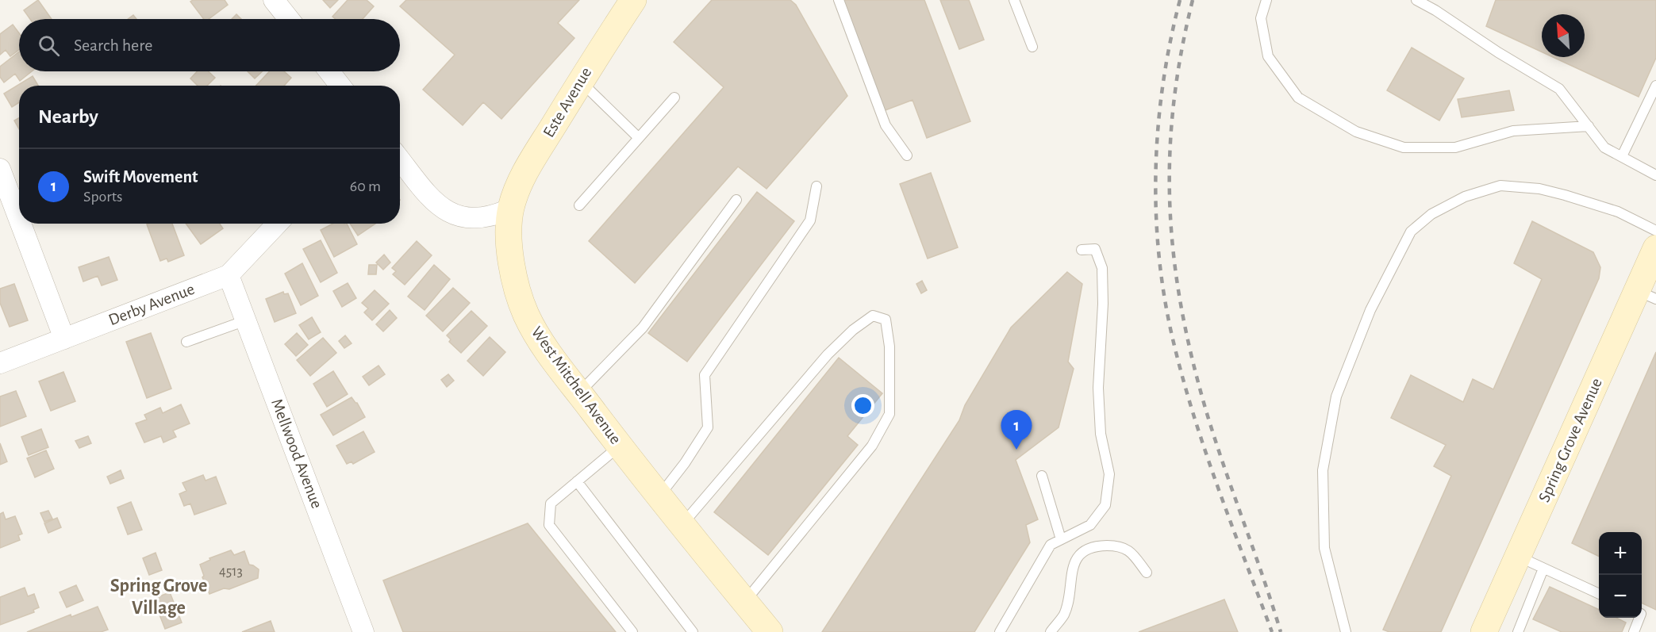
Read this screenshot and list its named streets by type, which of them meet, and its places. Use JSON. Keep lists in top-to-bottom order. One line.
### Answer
{"streets":{"street":["Este Avenue","Derby Avenue","West Mitchell Avenue","Spring Grove Avenue","Mellwood Avenue"]},"crossings":[["Este Avenue","West Mitchell Avenue"],["Derby Avenue","Mellwood Avenue"]],"districts":["Spring Grove Village"],"house_numbers":["4513"],"north":"top left","page":{"search":"Search here","heading":"Nearby","list":[{"mark":"1","name":"Swift Movement","note":"Sports","value":"60 m"}],"pins":"1","map_buttons":["+","−"]}}
